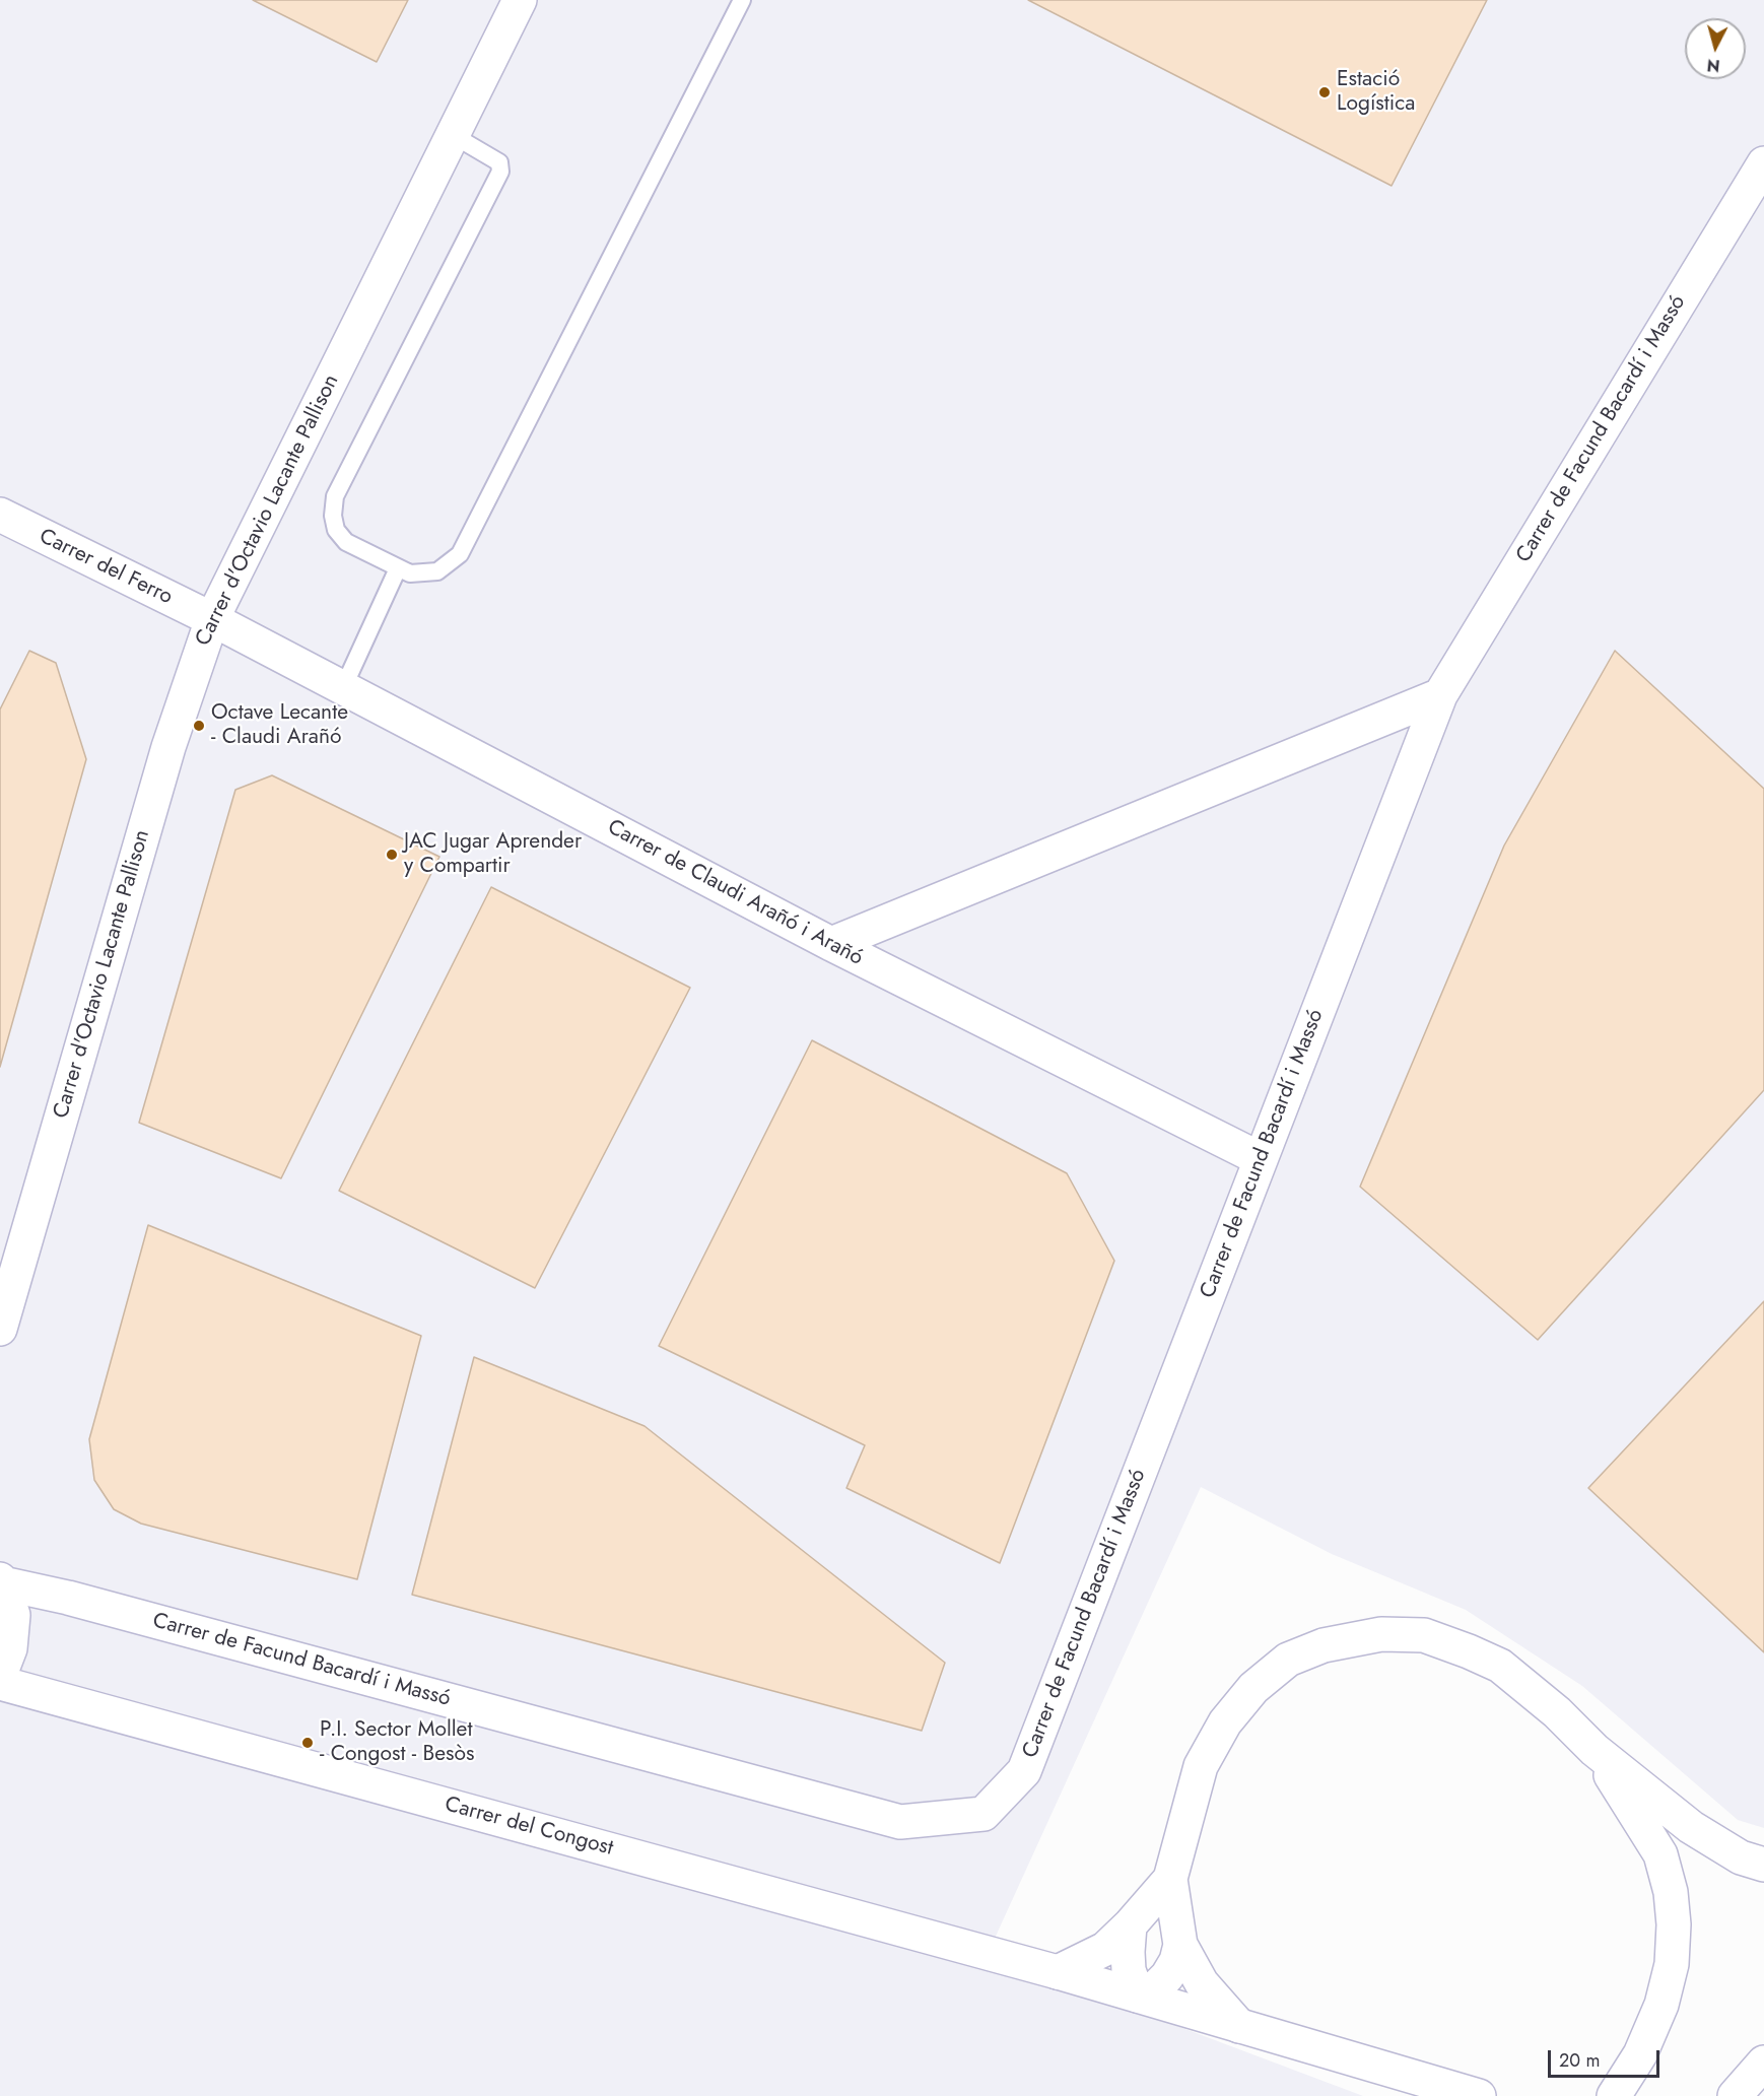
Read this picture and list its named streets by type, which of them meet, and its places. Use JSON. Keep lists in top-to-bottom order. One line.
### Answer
{"streets":{"main road":["Carrer de Facund Bacardí i Massó","Carrer d'Octavio Lacante Pallison","Carrer del Ferro","Carrer de Claudi Arañó i Arañó","Carrer del Congost"]},"crossings":[["Carrer de Facund Bacardí i Massó","Carrer de Claudi Arañó i Arañó"],["Carrer d'Octavio Lacante Pallison","Carrer del Ferro"],["Carrer d'Octavio Lacante Pallison","Carrer de Claudi Arañó i Arañó"],["Carrer del Ferro","Carrer de Claudi Arañó i Arañó"]],"places":["Estació Logística","Octave Lecante - Claudi Arañó","JAC Jugar Aprender y Compartir","P.I. Sector Mollet - Congost - Besòs"],"scale_bar":"20 m","north":"bottom"}
